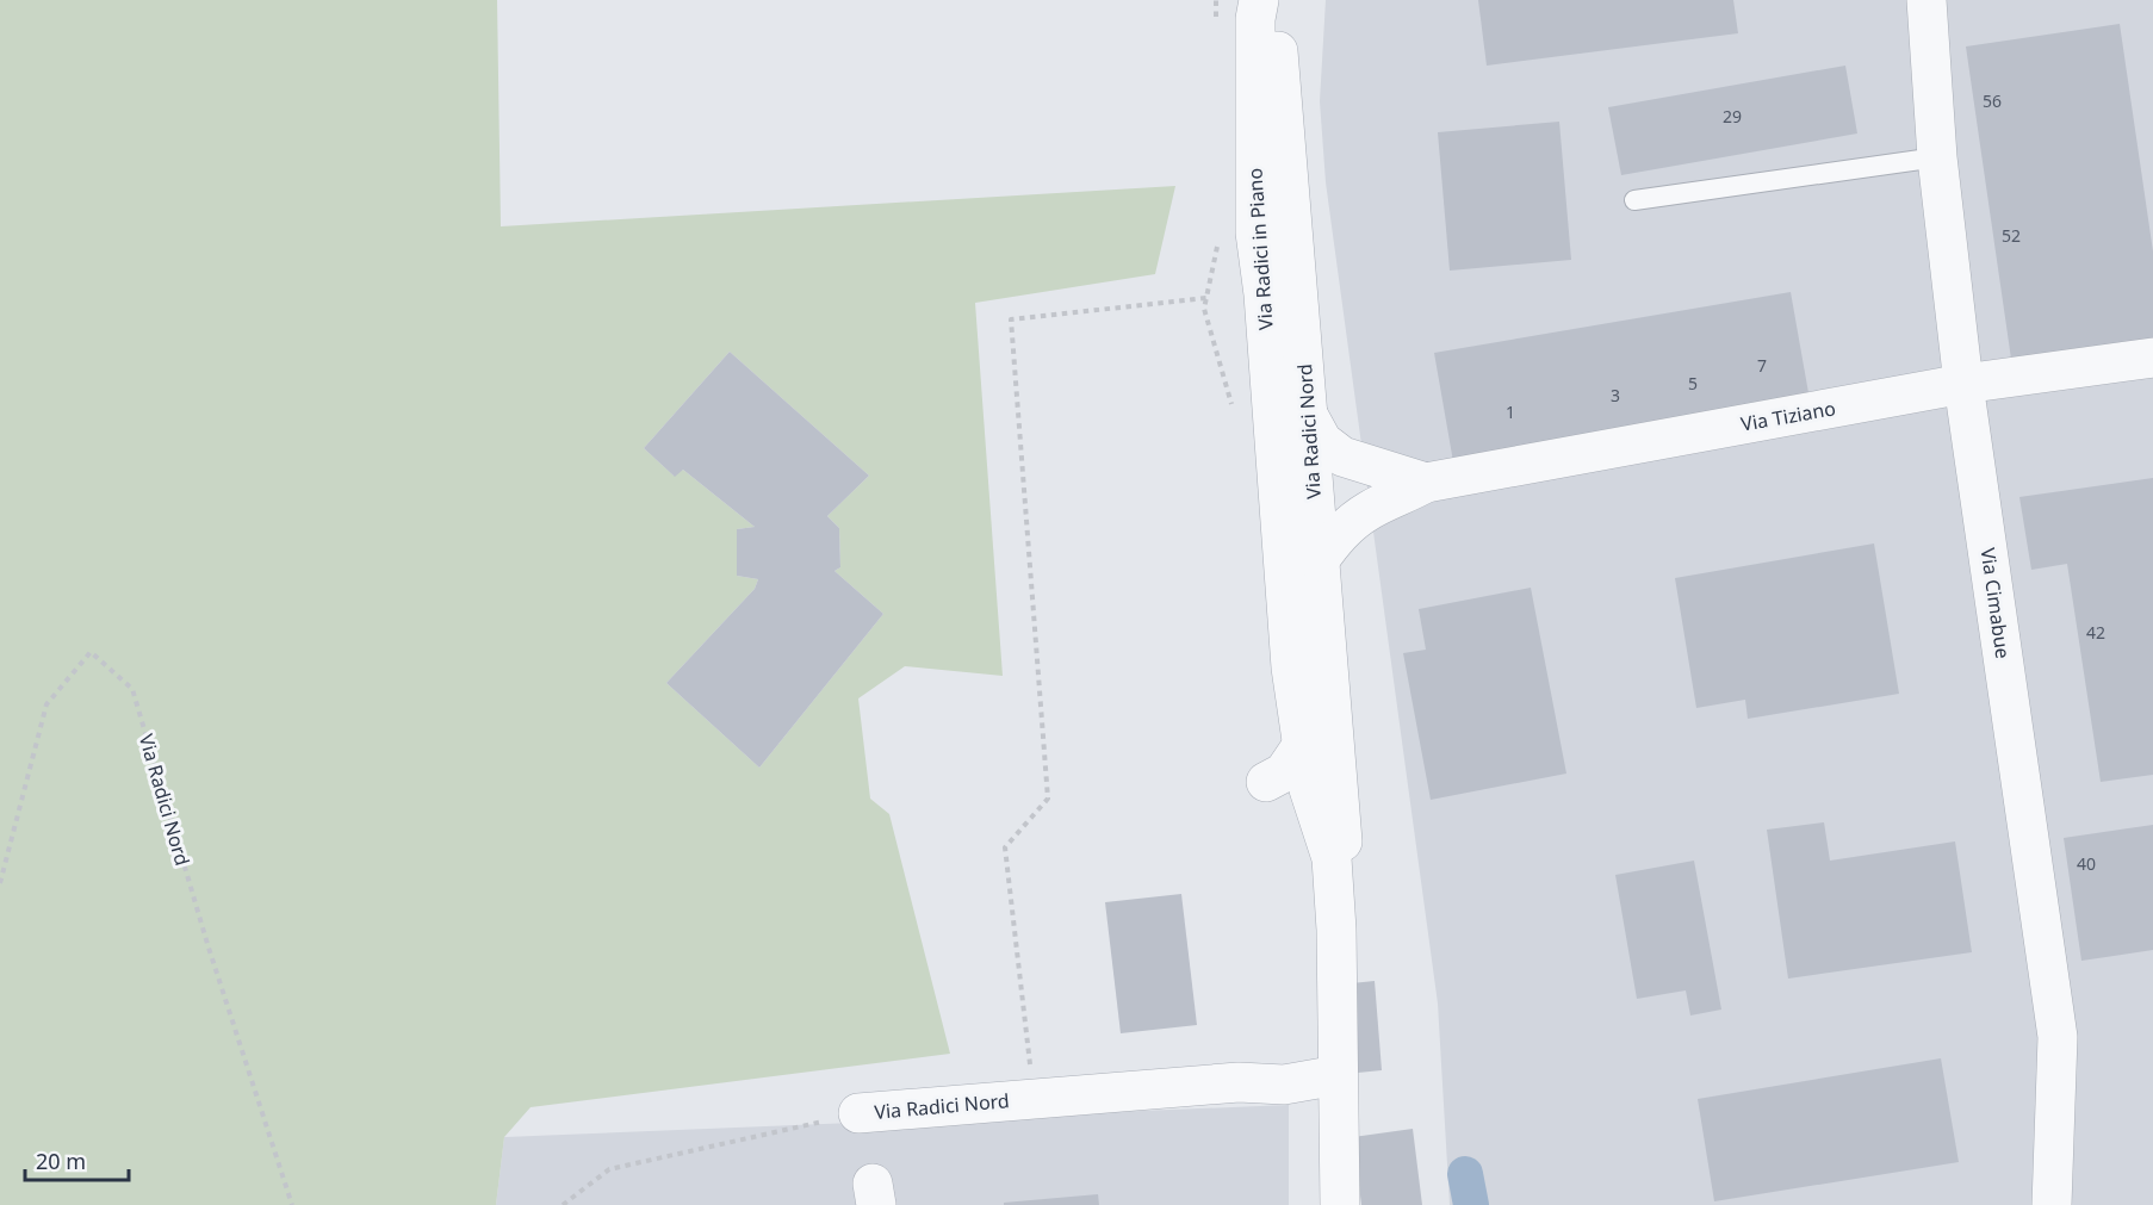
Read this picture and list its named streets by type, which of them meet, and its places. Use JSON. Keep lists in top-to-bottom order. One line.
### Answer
{"streets":{"street":["Via Radici in Piano","Via Tiziano","Via Radici Nord","Via Cimabue"]},"crossings":[["Via Radici in Piano","Via Radici Nord"],["Via Tiziano","Via Cimabue"]],"house_numbers":["56","29","52","7","5","3","1","42","40"],"scale_bar":"20 m"}
